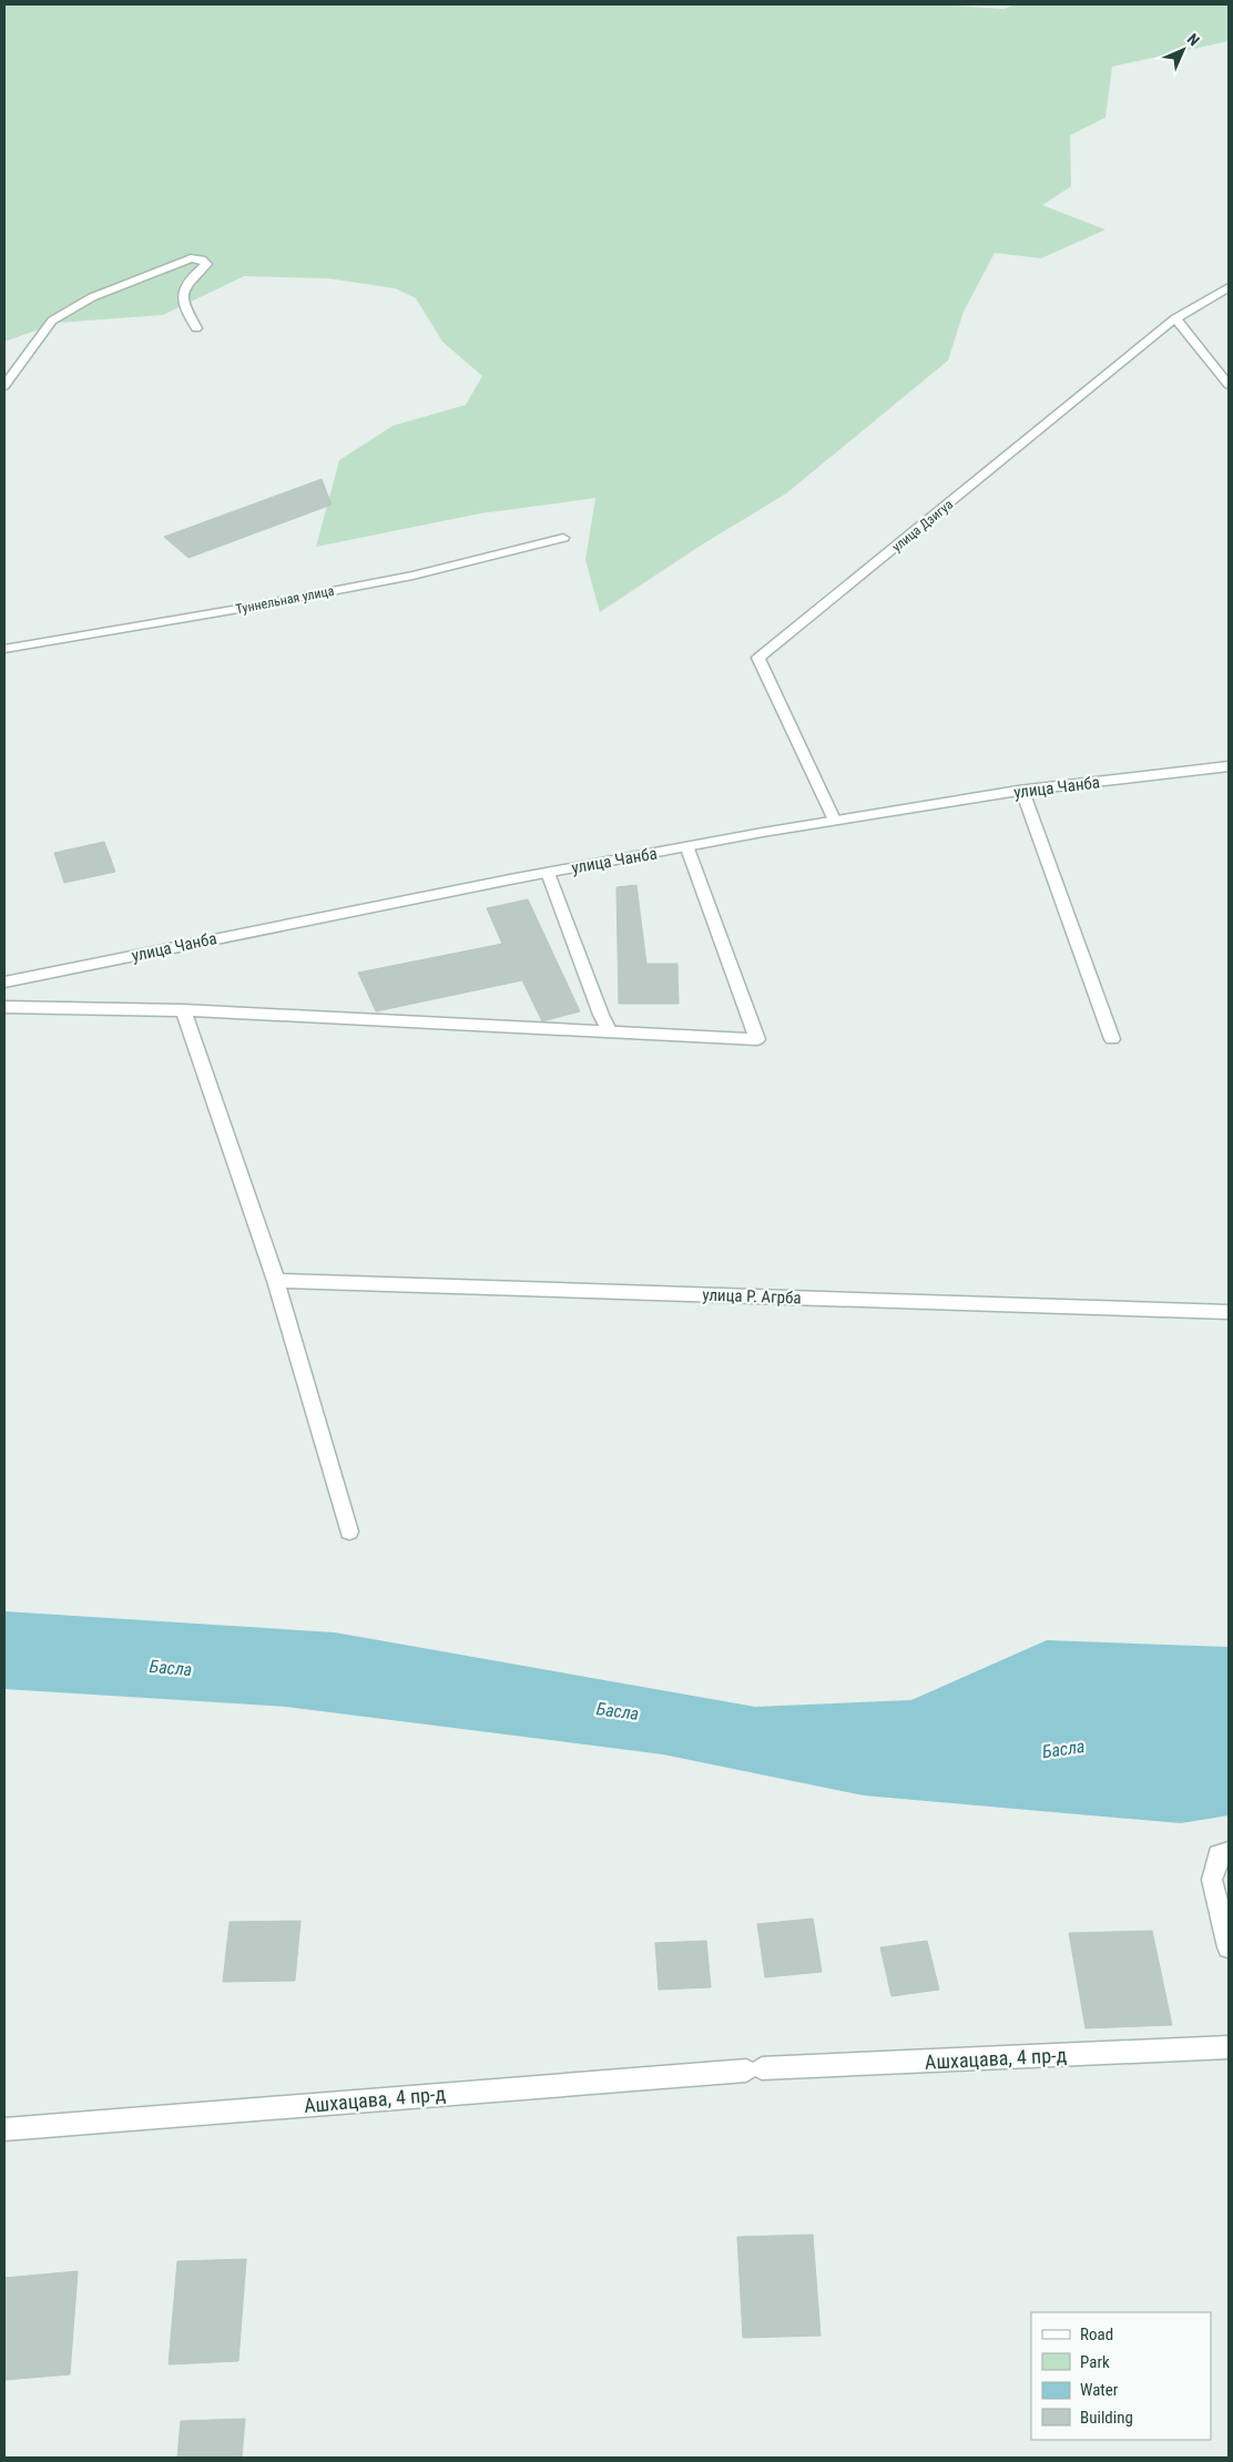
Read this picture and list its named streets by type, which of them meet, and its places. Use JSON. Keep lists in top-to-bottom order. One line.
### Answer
{"streets":{"street":["улица Дзигуа","Туннельная улица","улица Чанба","улица Р. Агрба","Ашхацава, 4 пр-д"]},"crossings":[["улица Дзигуа","улица Чанба"]],"water":["Басла"],"legend":["Road","Park","Water","Building"],"north":"top right"}
